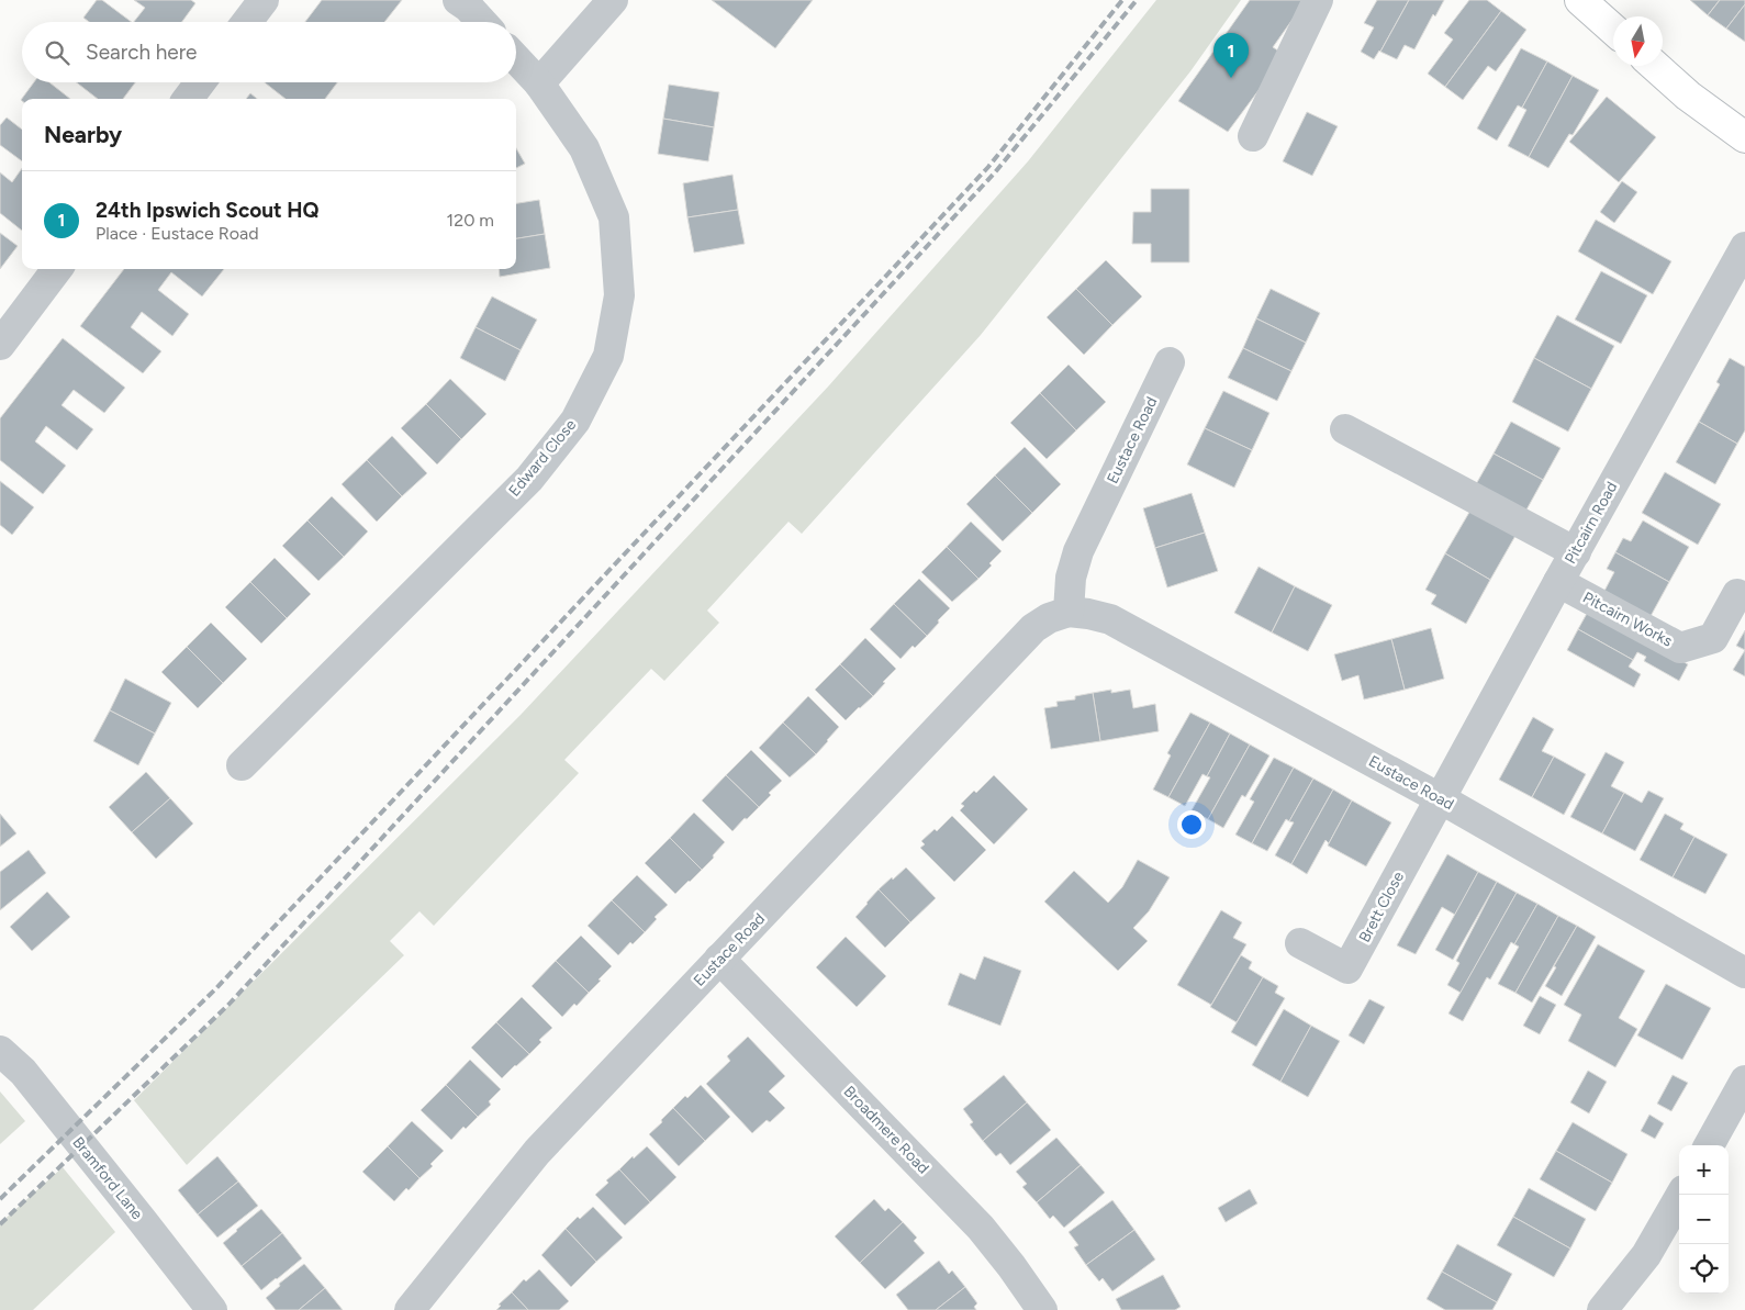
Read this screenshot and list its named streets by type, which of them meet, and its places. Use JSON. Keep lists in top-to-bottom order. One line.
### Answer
{"streets":{"street":["Eustace Road","Edward Close","Pitcairn Road","Pitcairn Works","Brett Close","Broadmere Road","Bramford Lane"]},"crossings":[["Eustace Road","Pitcairn Road"],["Eustace Road","Brett Close"],["Eustace Road","Broadmere Road"],["Pitcairn Road","Pitcairn Works"],["Pitcairn Road","Brett Close"]],"north":"bottom","page":{"search":"Search here","pins":"1","heading":"Nearby","list":[{"mark":"1","name":"24th Ipswich Scout HQ","note":"Place · Eustace Road","value":"120 m"}],"map_buttons":["+","−"]}}
